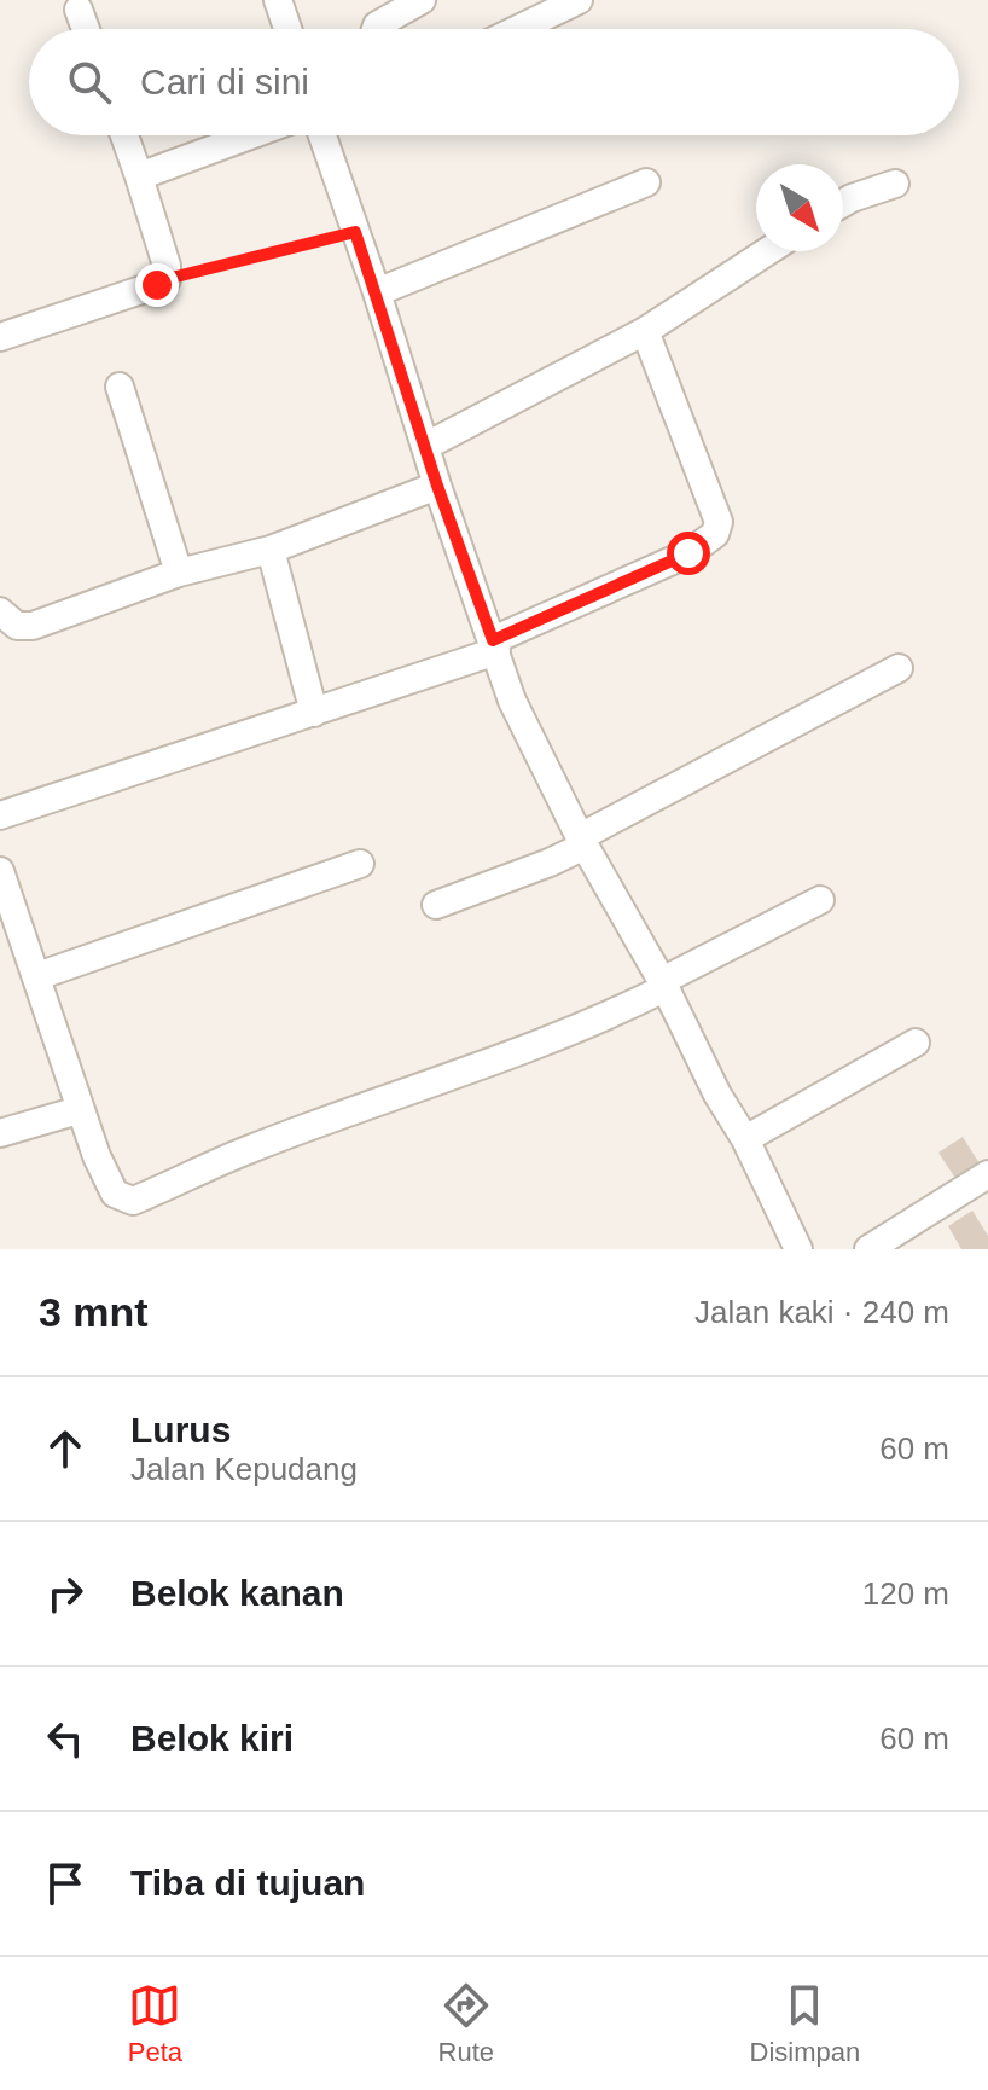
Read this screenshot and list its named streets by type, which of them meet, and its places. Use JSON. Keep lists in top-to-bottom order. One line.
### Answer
{"north":"bottom right","page":{"search":"Cari di sini","heading":["3 mnt","Jalan kaki · 240 m"],"list":[["Lurus","Jalan Kepudang","60 m"],["Belok kanan","120 m"],["Belok kiri","60 m"],"Tiba di tujuan"],"nav":["Peta","Rute","Disimpan"]}}
